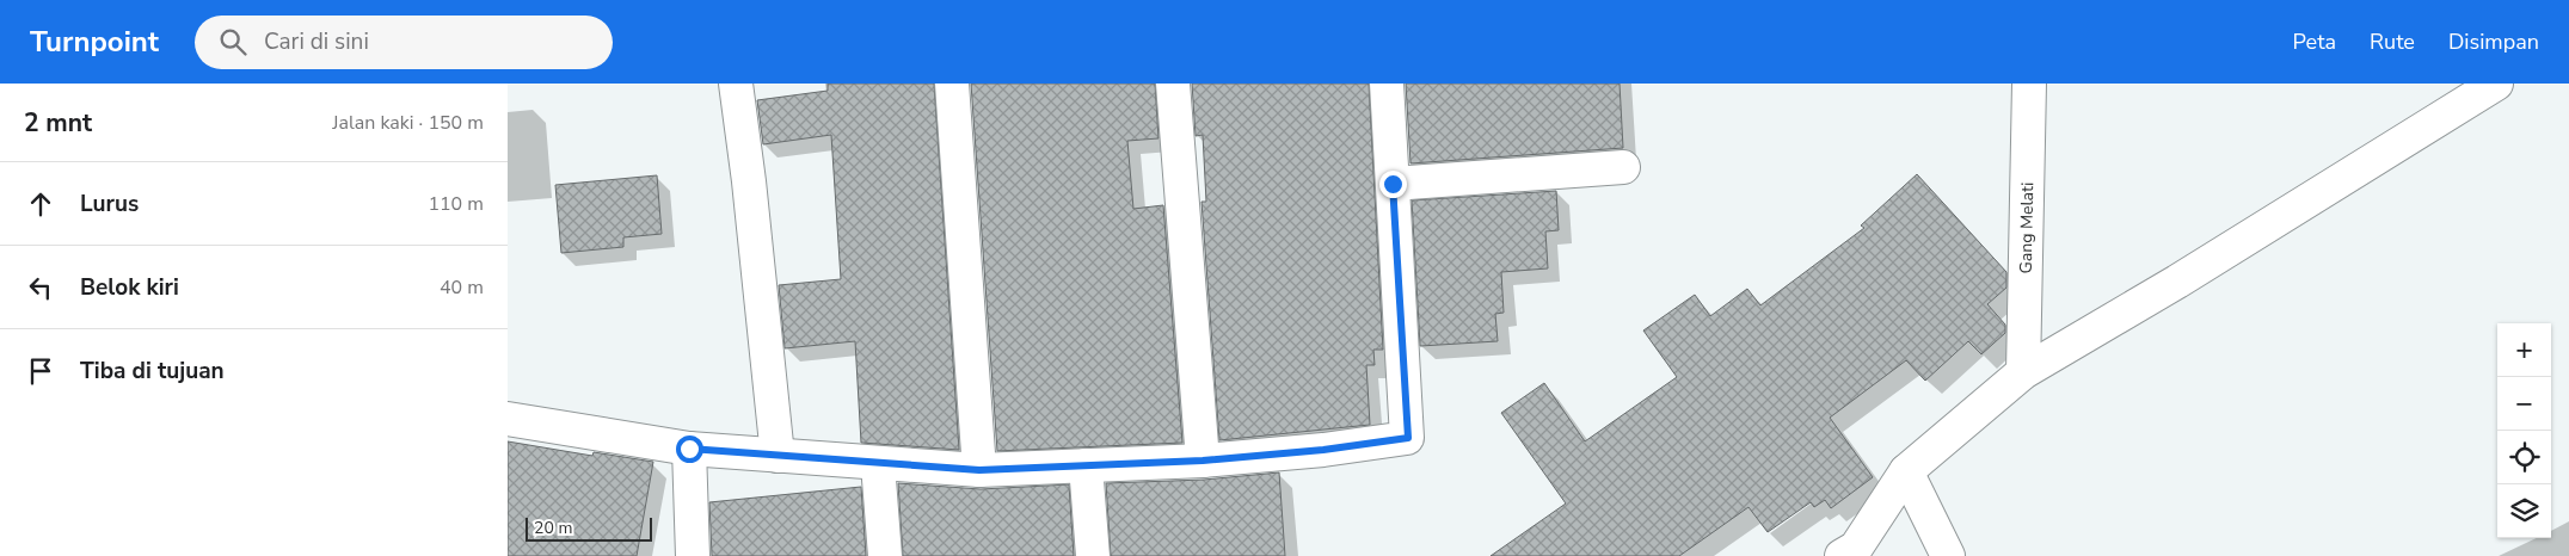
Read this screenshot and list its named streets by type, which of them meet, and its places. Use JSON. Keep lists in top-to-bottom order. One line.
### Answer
{"streets":{"street":["Gang Melati"]},"scale_bar":"20 m","page":{"header":"Turnpoint","search":"Cari di sini","nav":["Peta","Rute","Disimpan"],"heading":["2 mnt","Jalan kaki · 150 m"],"list":[["Lurus","110 m"],["Belok kiri","40 m"],"Tiba di tujuan"],"map_buttons":["+","−"],"scale":"20 m"}}
